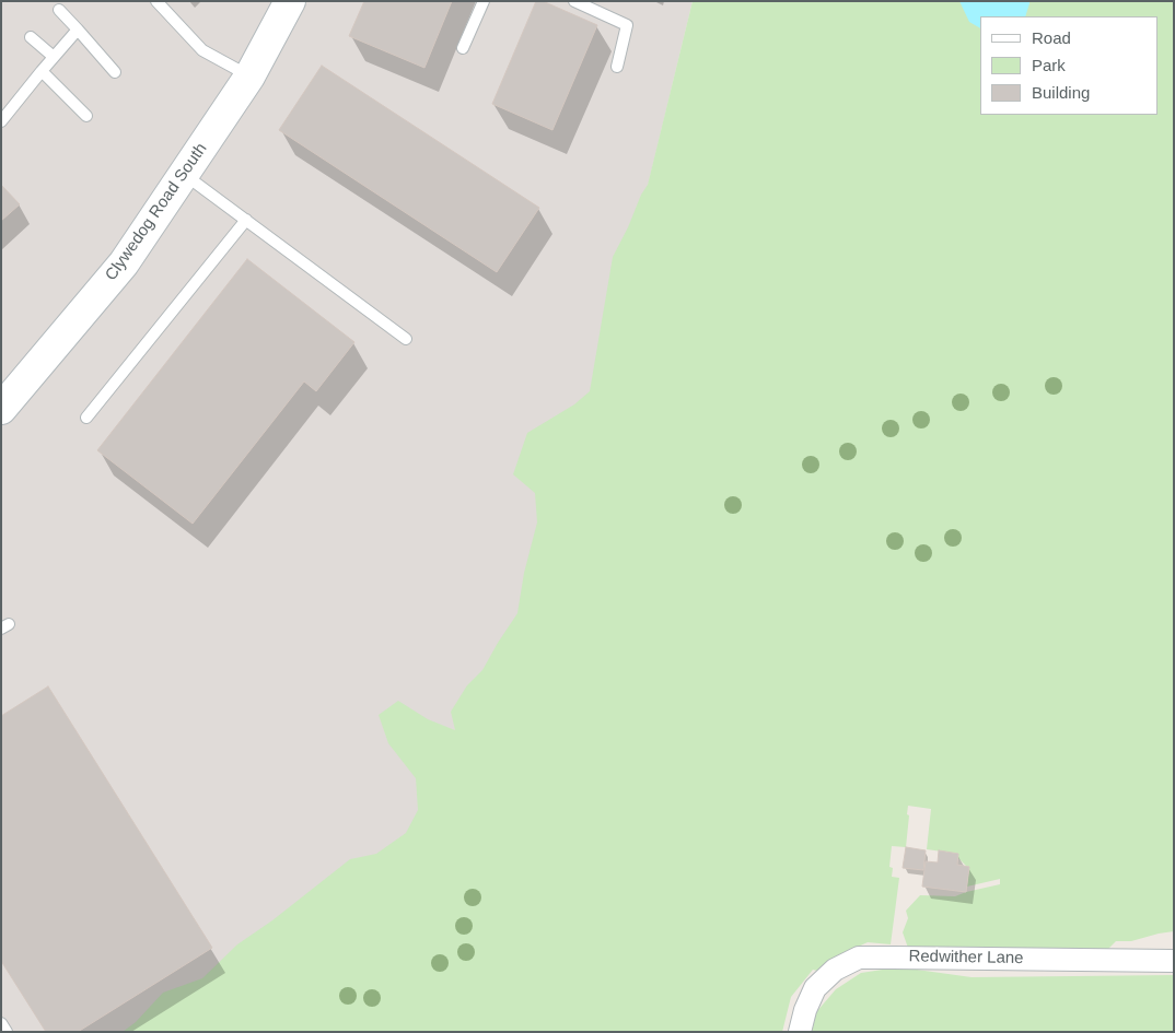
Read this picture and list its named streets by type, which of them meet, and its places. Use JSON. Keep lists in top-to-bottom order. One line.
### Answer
{"streets":{"street":["Clywedog Road South","Redwither Lane"]},"legend":["Road","Park","Building"]}
